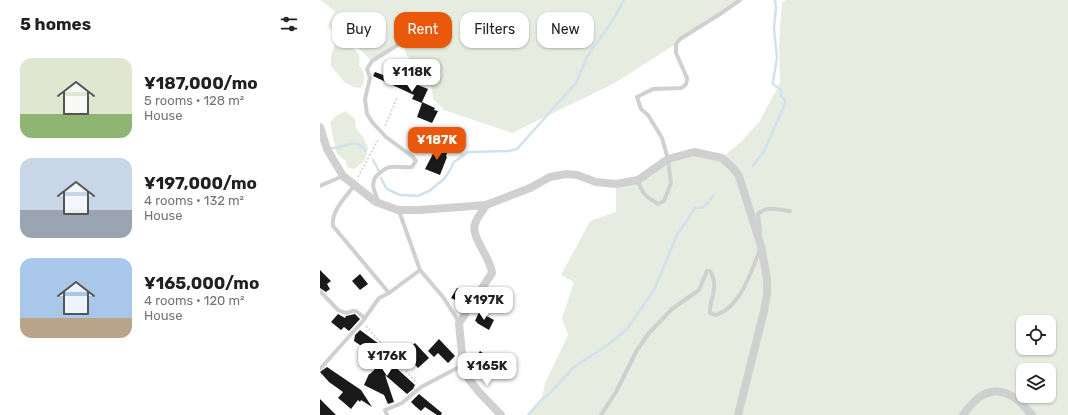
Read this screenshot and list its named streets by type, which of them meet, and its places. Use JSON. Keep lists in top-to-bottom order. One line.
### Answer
{"page":{"heading":"5 homes","chip":["Buy","Rent","Filters","New"],"list":[{"name":"¥187,000/mo","note":"5 rooms · 128 m² · House"},{"name":"¥197,000/mo","note":"4 rooms · 132 m² · House"},{"name":"¥165,000/mo","note":"4 rooms · 120 m² · House"}],"price":["¥118K","¥187K","¥197K","¥176K","¥165K"]}}
